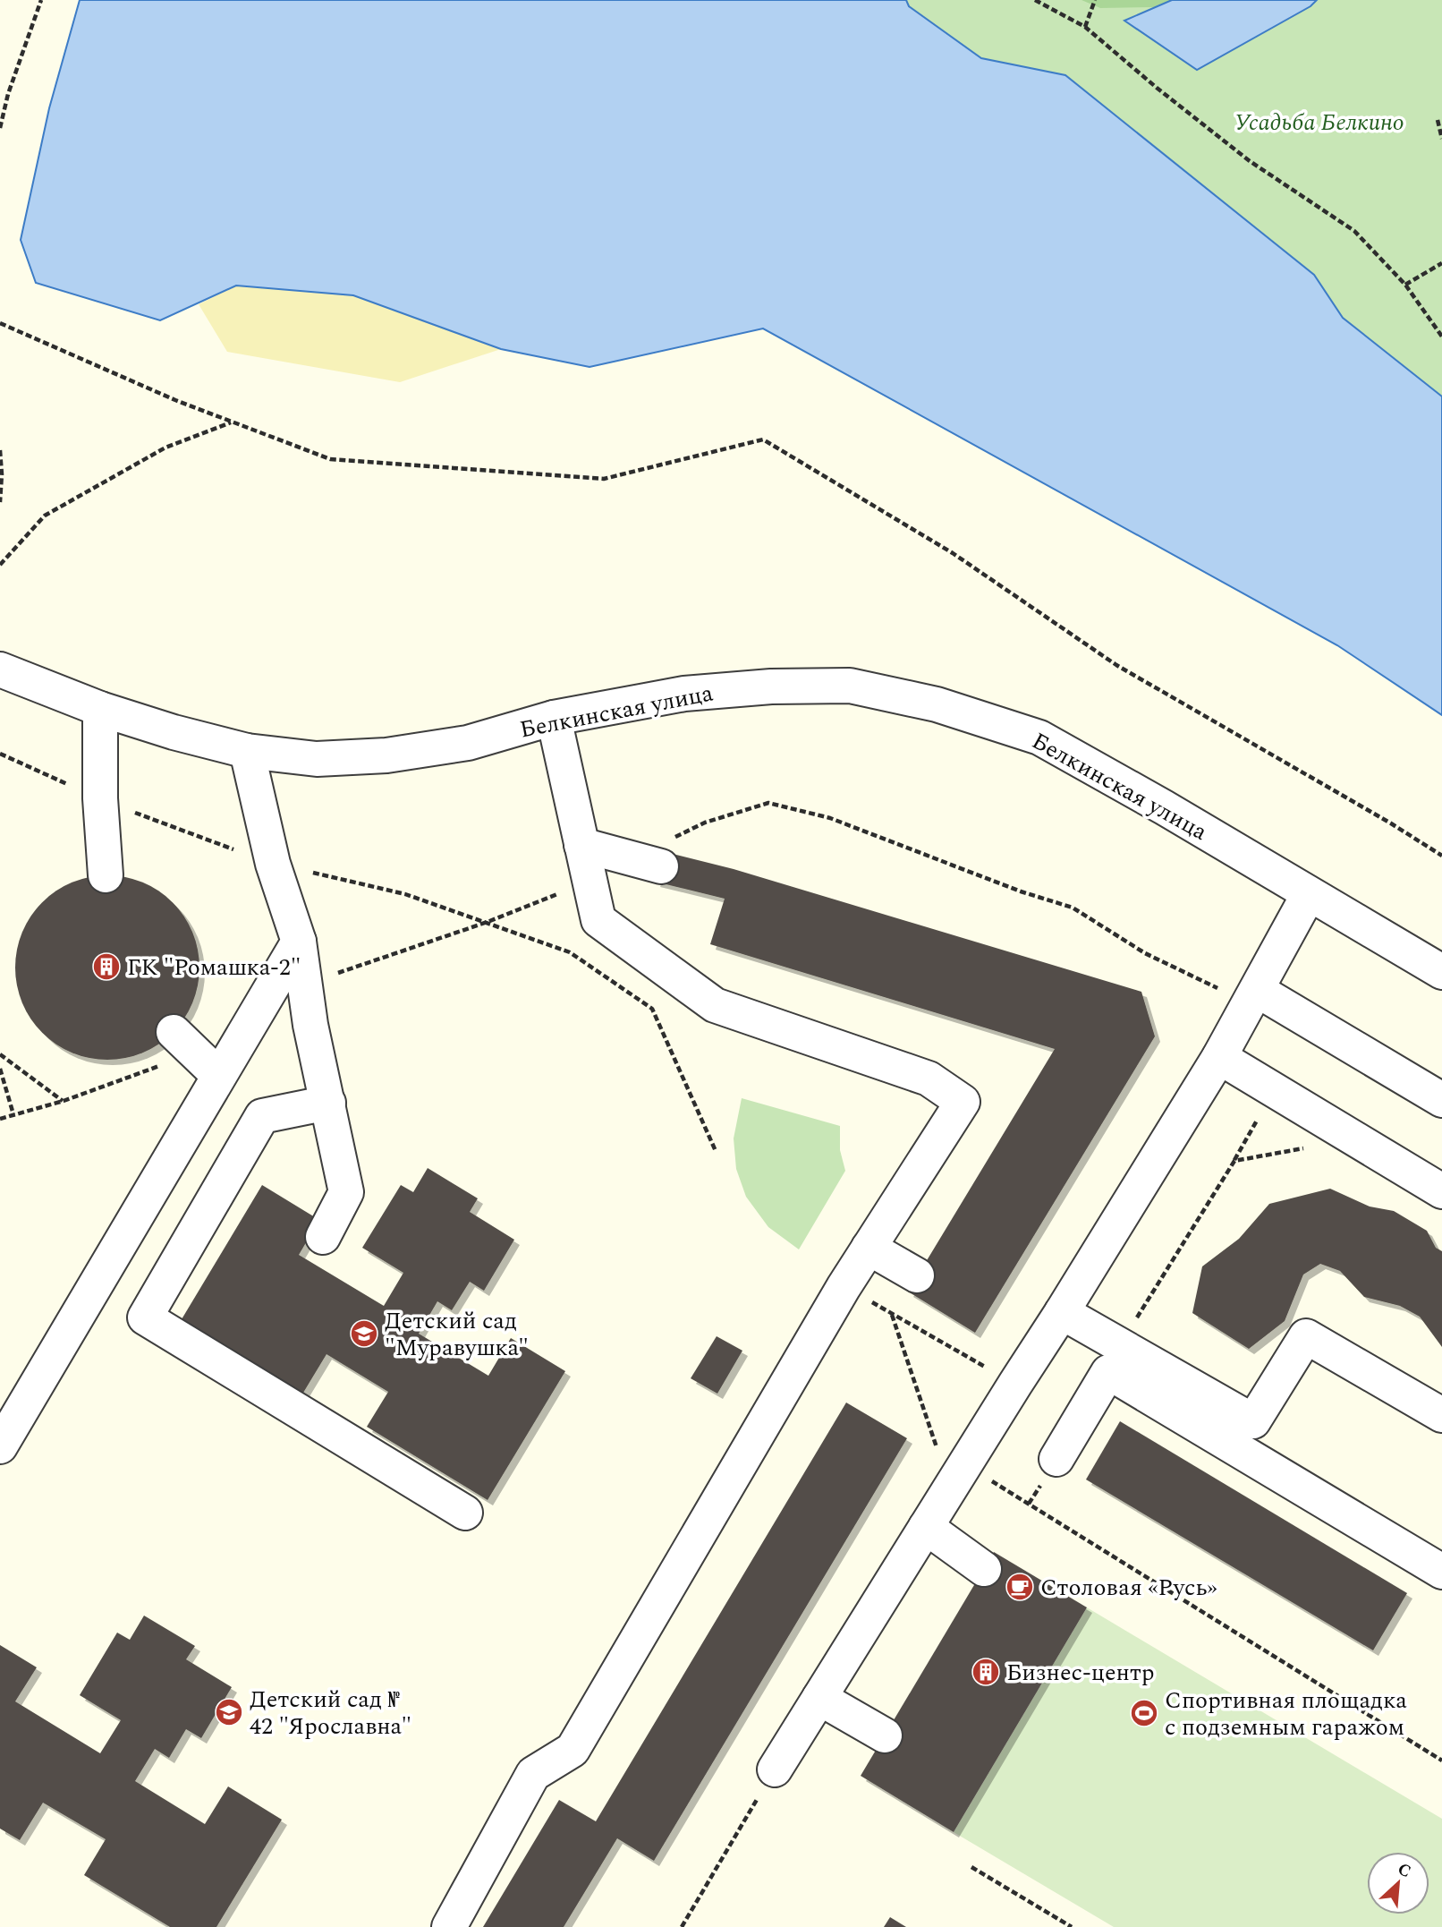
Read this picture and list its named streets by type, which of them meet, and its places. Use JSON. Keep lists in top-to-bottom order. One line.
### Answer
{"streets":{"street":["Белкинская улица"]},"parks":["Усадьба Белкино"],"places":{"building":["ГК \"Ромашка-2\"","Бизнес-центр"],"school or university":["Детский сад \"Муравушка\"","Детский сад № 42 \"Ярославна\""],"cafe":["Столовая «Русь»"],"sports":["Спортивная площадка с подземным гаражом"]},"north":"top right"}
